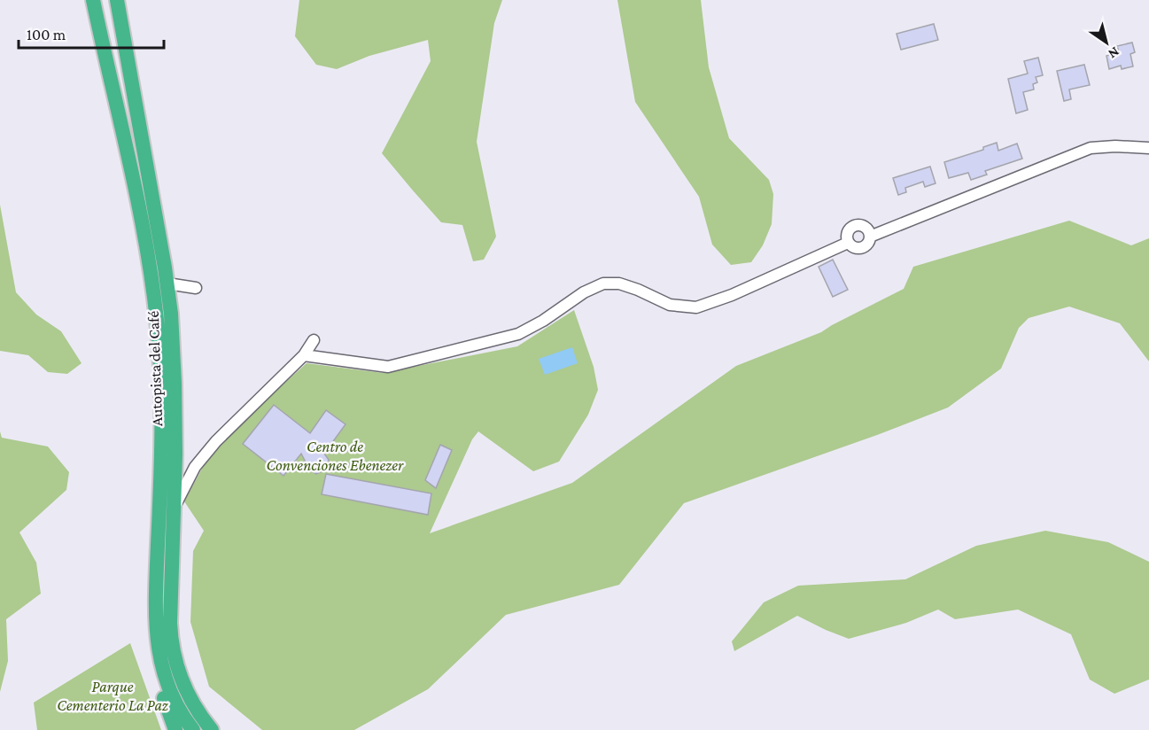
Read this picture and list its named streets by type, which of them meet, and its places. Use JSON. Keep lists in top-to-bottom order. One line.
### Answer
{"streets":{"highway":["Autopista del Café"]},"parks":["Centro de Convenciones Ebenezer","Parque Cementerio La Paz"],"scale_bar":"100 m","north":"bottom right"}
